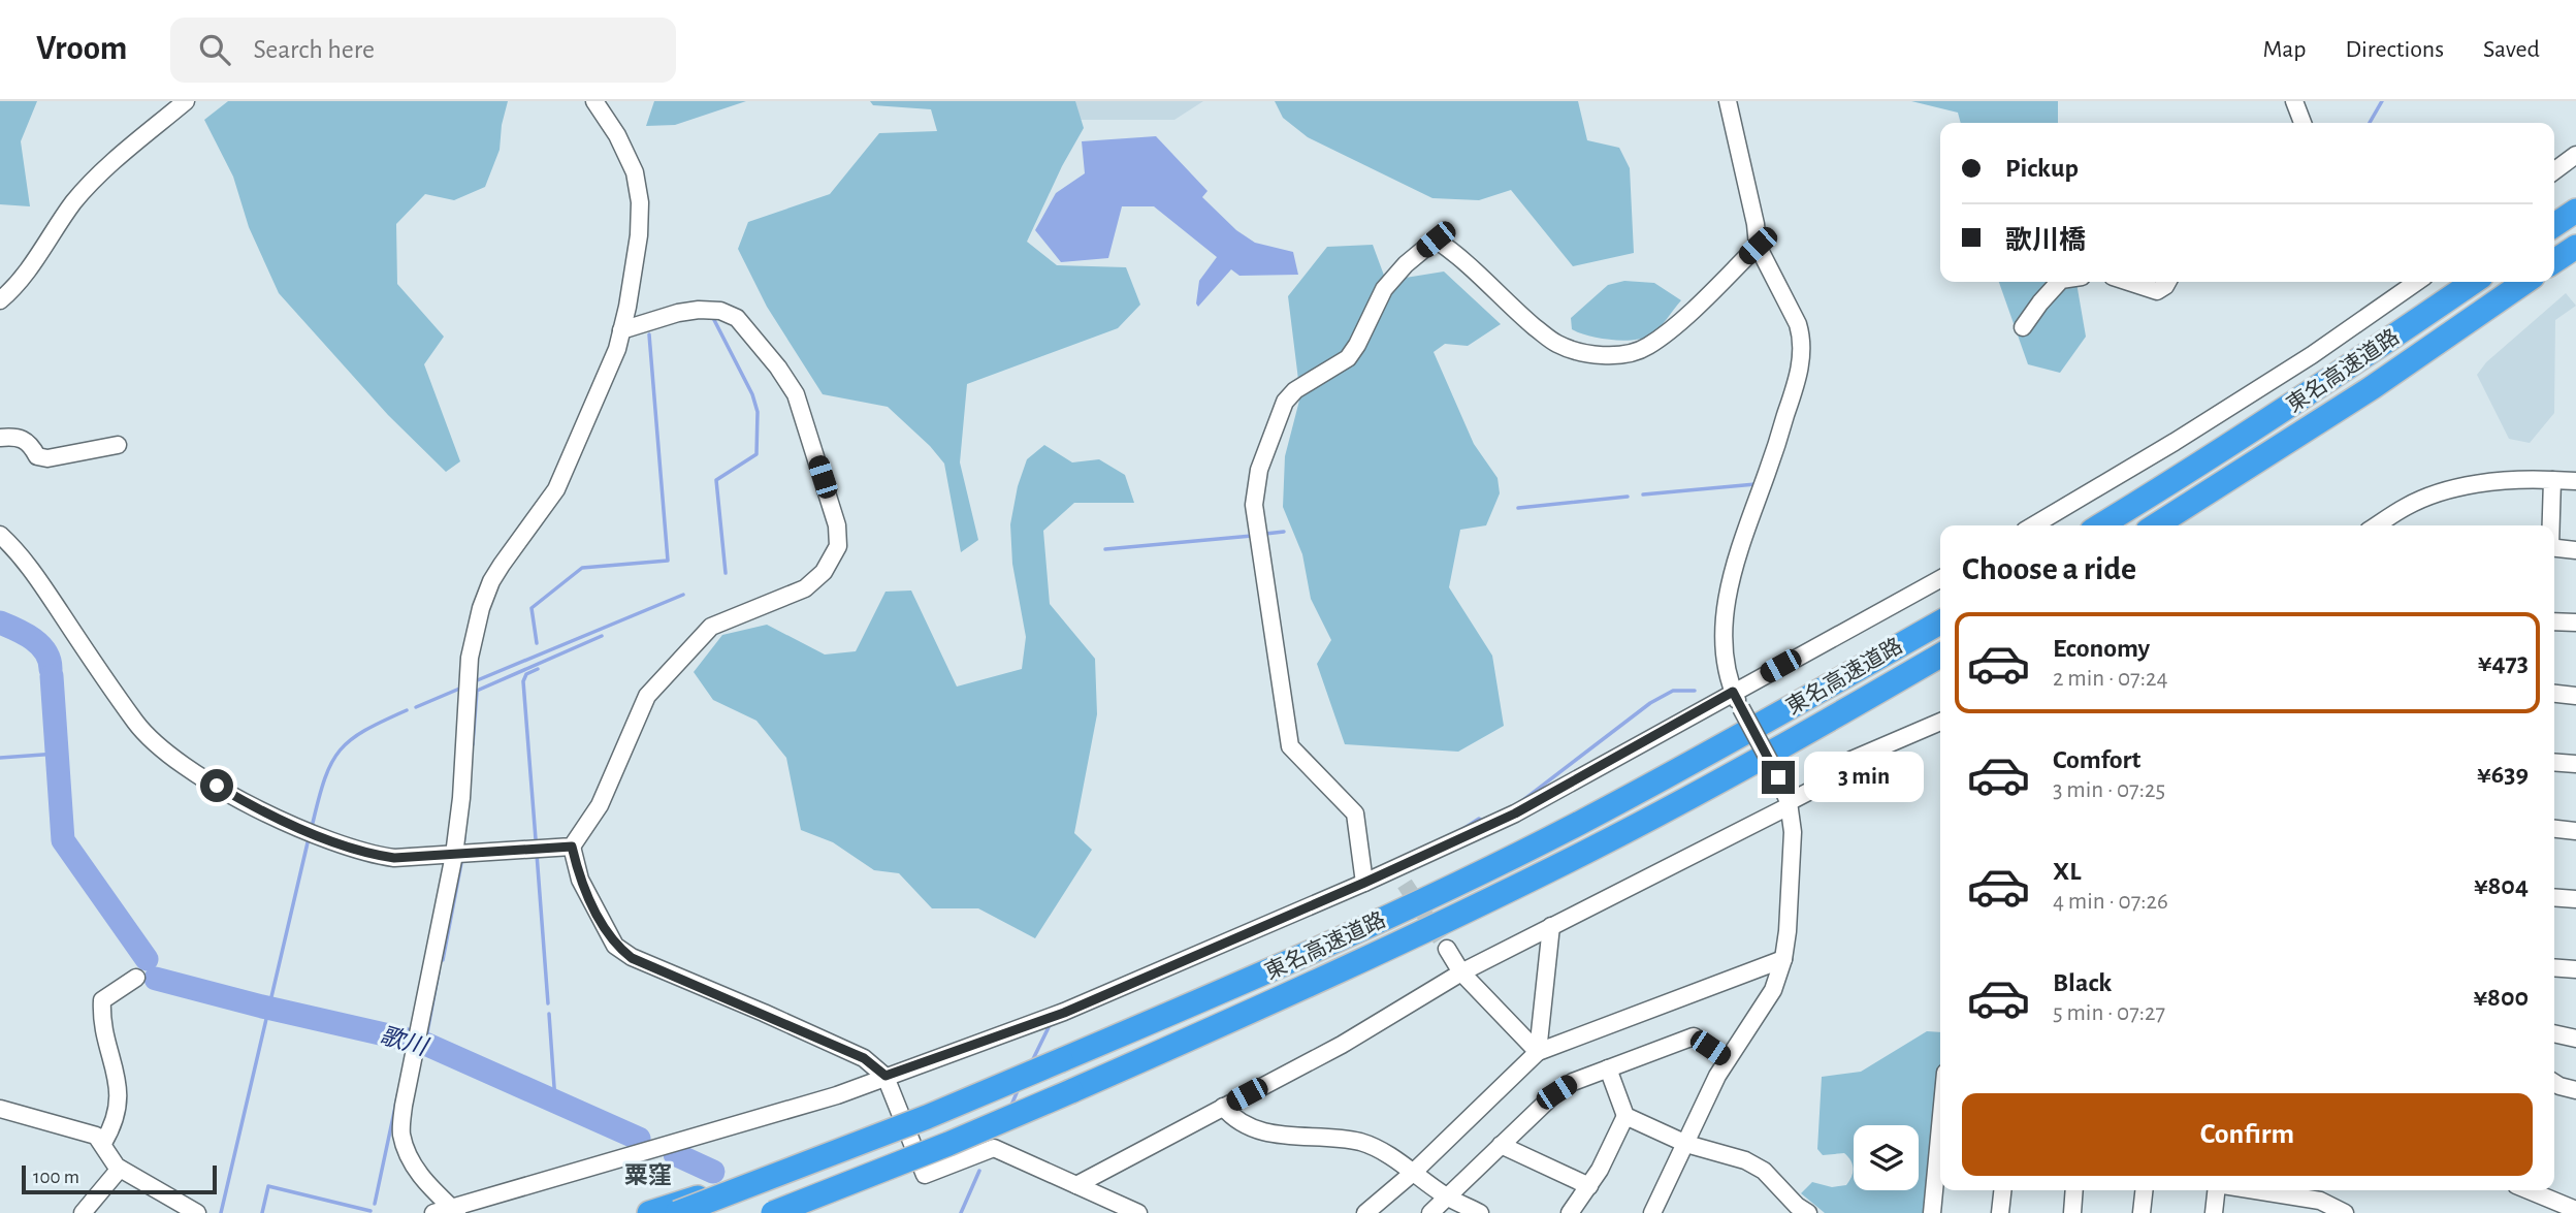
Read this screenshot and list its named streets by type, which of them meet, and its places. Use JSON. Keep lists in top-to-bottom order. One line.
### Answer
{"streets":{"highway":["東名高速道路"]},"districts":["粟窪"],"water":["歌川"],"scale_bar":"100 m","page":{"header":"Vroom","search":"Search here","nav":["Map","Directions","Saved"],"banner":["Pickup","歌川橋"],"heading":"Choose a ride","list":[{"name":"Economy","note":"2 min · 07:24","value":"¥473"},{"name":"Comfort","note":"3 min · 07:25","value":"¥639"},{"name":"XL","note":"4 min · 07:26","value":"¥804"},{"name":"Black","note":"5 min · 07:27","value":"¥800"}],"bubble":"3 min","buttons":"Confirm","scale":"100 m"}}
